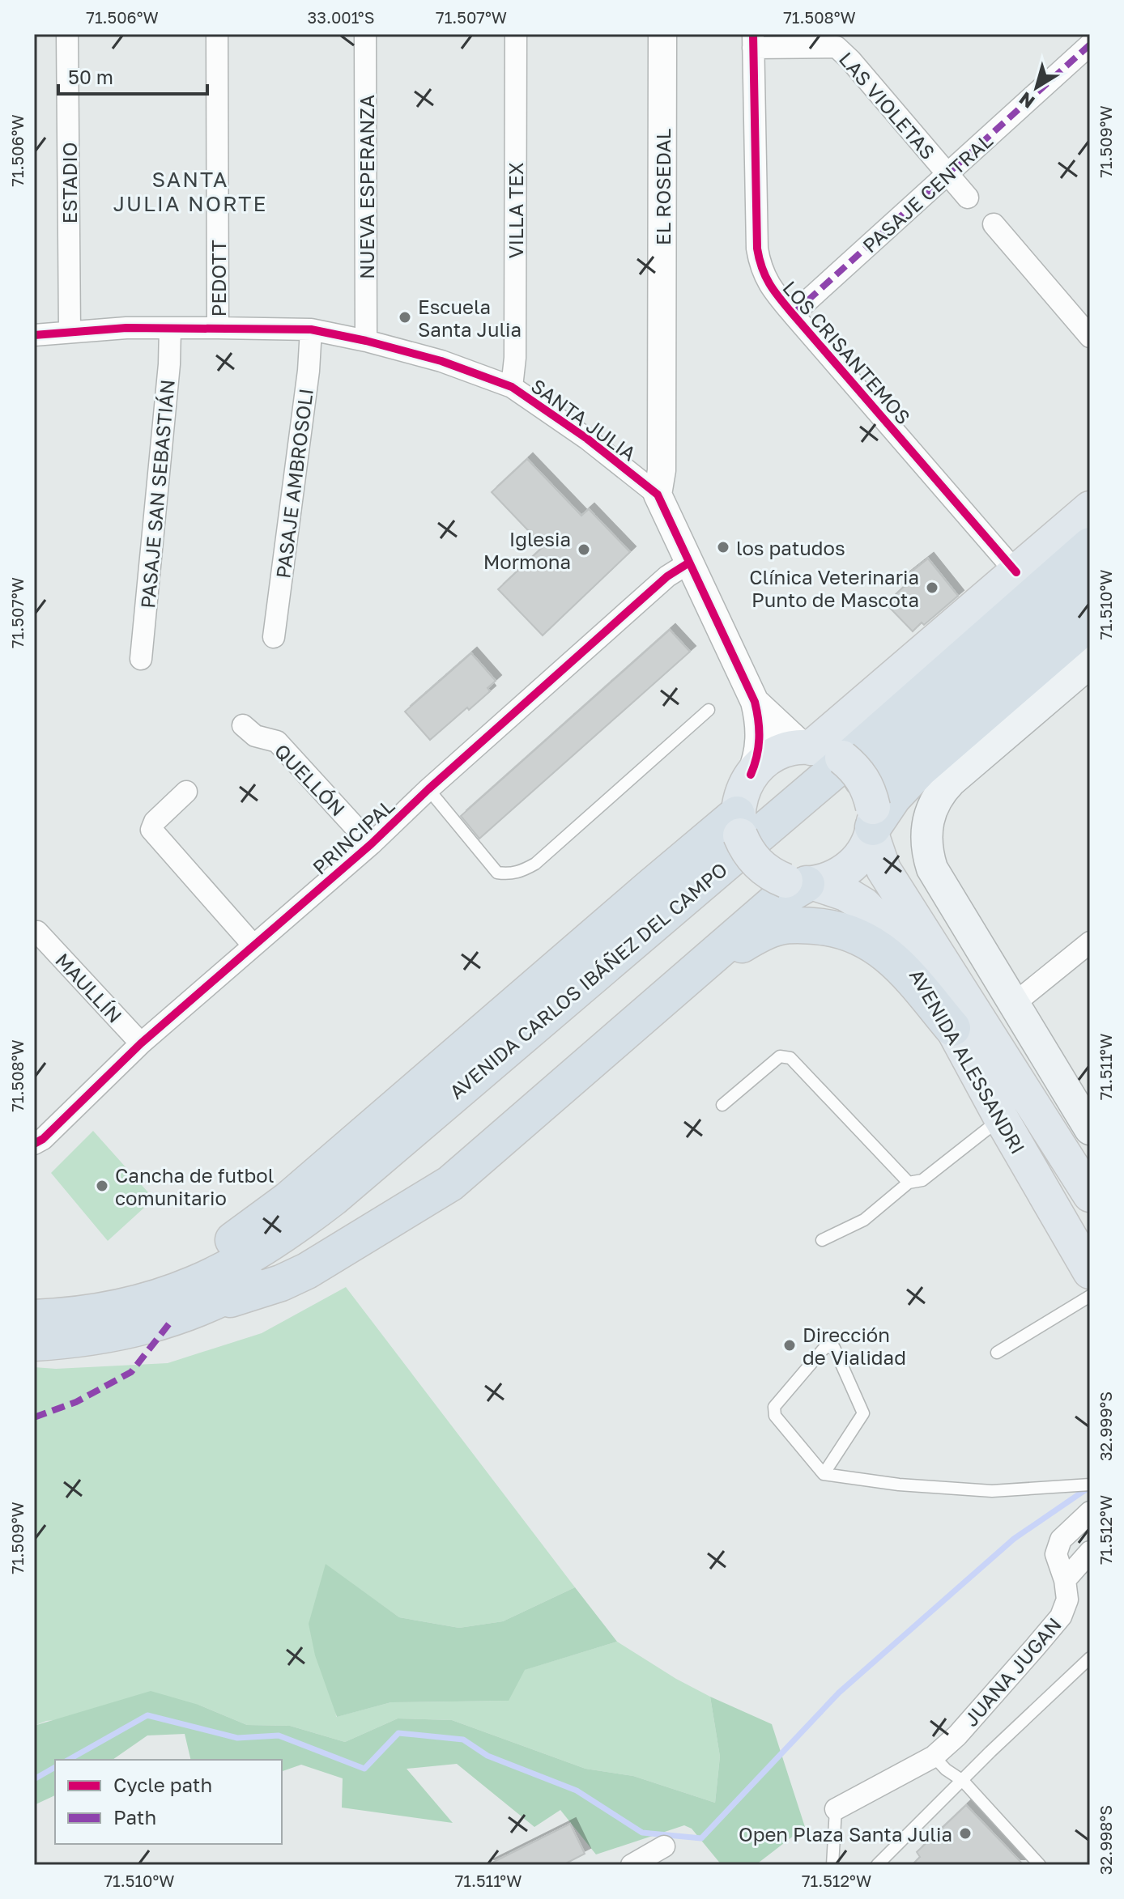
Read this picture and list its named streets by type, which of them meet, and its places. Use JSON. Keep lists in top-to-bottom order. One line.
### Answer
{"streets":{"highway":["AVENIDA CARLOS IBÁÑEZ DEL CAMPO"],"main road":["AVENIDA ALESSANDRI"],"street":["LAS VIOLETAS","ESTADIO","NUEVA ESPERANZA","EL ROSEDAL","PASAJE CENTRAL","VILLA TEX","PEDOTT","LOS CRISANTEMOS","SANTA JULIA","PASAJE AMBROSOLI","PASAJE SAN SEBASTIÁN","QUELLÓN","PRINCIPAL","MAULLÍN","JUANA JUGAN"]},"crossings":[["LAS VIOLETAS","PASAJE CENTRAL"],["LAS VIOLETAS","LOS CRISANTEMOS"],["ESTADIO","SANTA JULIA"],["NUEVA ESPERANZA","SANTA JULIA"],["EL ROSEDAL","SANTA JULIA"],["PASAJE CENTRAL","LOS CRISANTEMOS"],["VILLA TEX","SANTA JULIA"],["PEDOTT","SANTA JULIA"],["SANTA JULIA","PASAJE AMBROSOLI"],["SANTA JULIA","PASAJE SAN SEBASTIÁN"],["SANTA JULIA","PRINCIPAL"],["SANTA JULIA","AVENIDA ALESSANDRI"],["QUELLÓN","PRINCIPAL"],["PRINCIPAL","MAULLÍN"]],"districts":["SANTA JULIA NORTE"],"places":["Escuela Santa Julia","los patudos","Iglesia Mormona","Clínica Veterinaria Punto de Mascota","Cancha de futbol comunitario","Dirección de Vialidad","Open Plaza Santa Julia"],"legend":["Cycle path","Path"],"scale_bar":"50 m","north":"bottom left","coordinates":["71.506°W","33.001°S","71.507°W","71.508°W","71.509°W","71.510°W","71.511°W","32.999°S","71.512°W","32.998°S"]}
